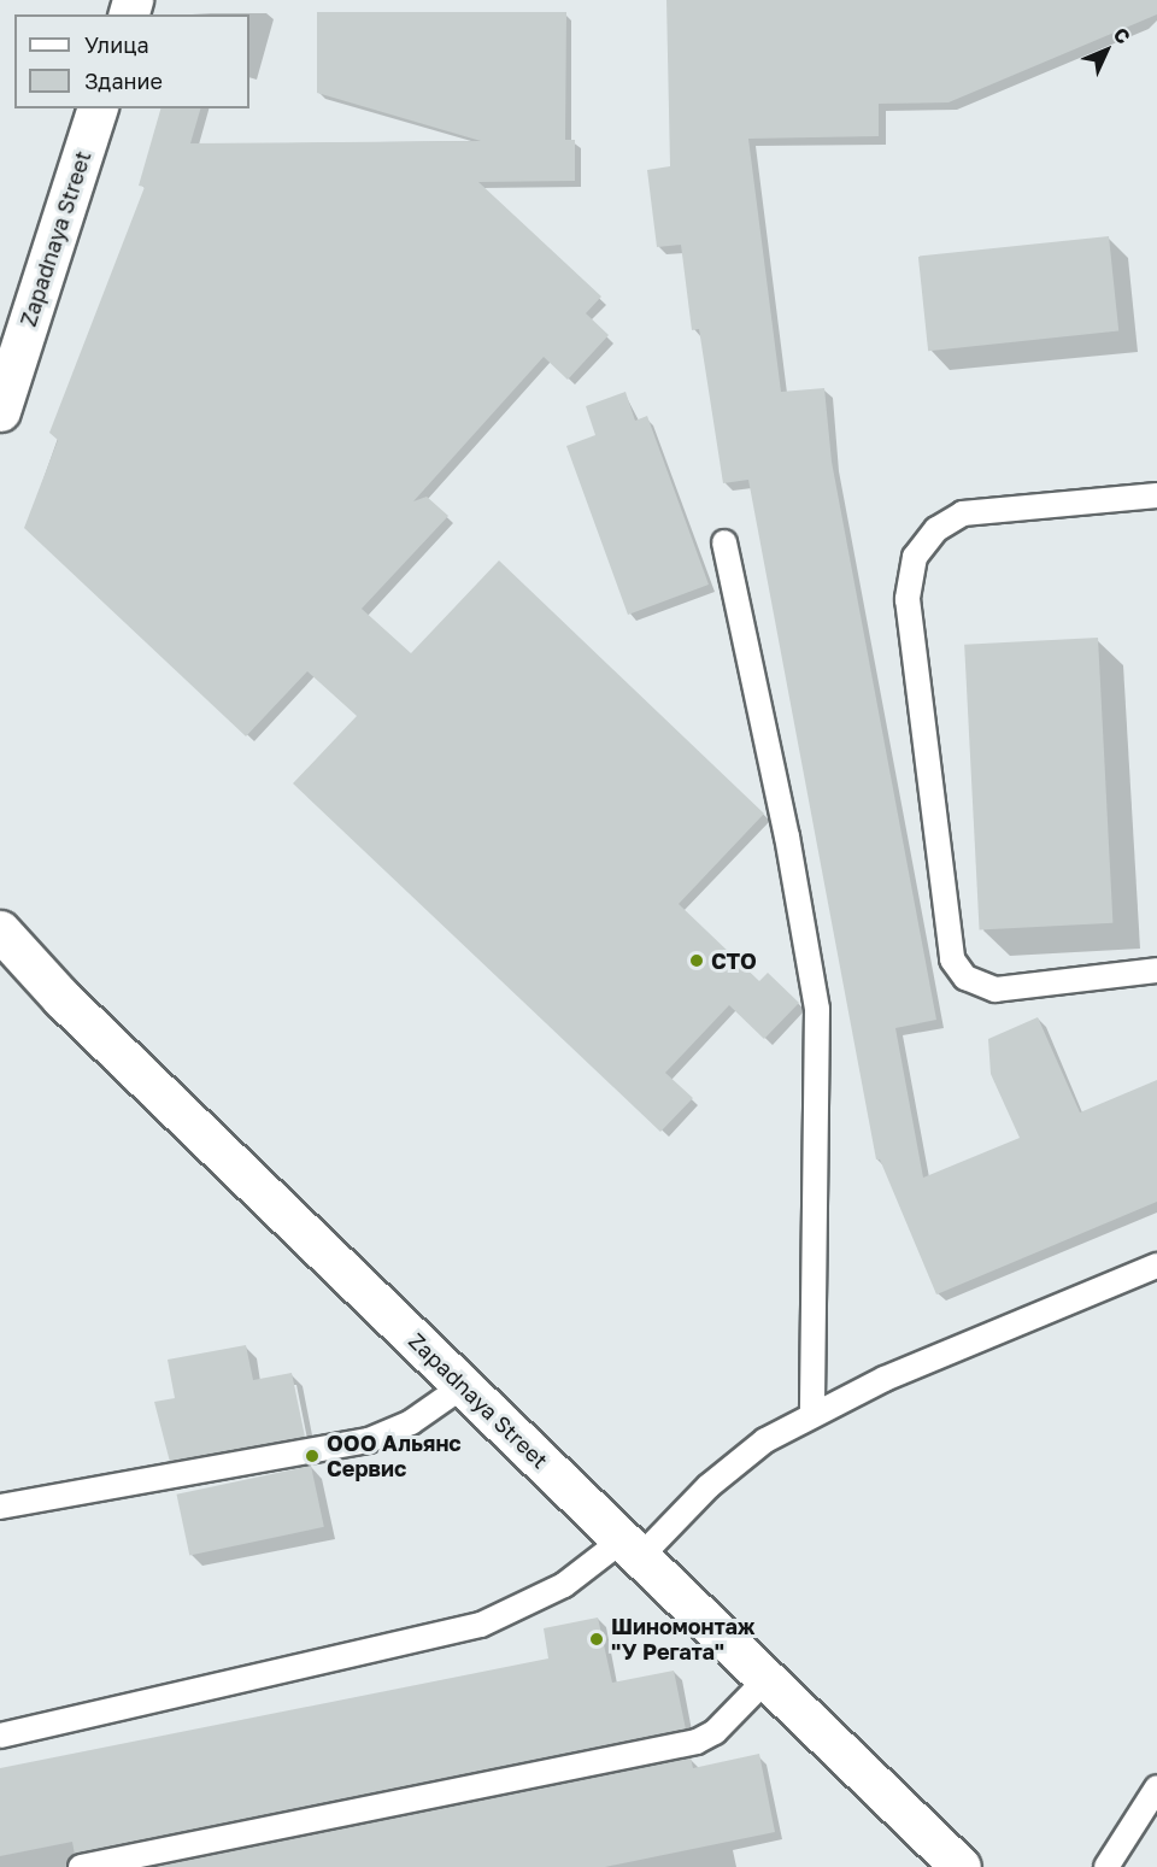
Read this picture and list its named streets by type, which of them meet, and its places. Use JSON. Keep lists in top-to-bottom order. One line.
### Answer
{"streets":{"street":["Zapadnaya Street"]},"places":["СТО","ООО Альянс Сервис","Шиномонтаж \"У Регата\""],"legend":["Улица","Здание"],"north":"top right"}
